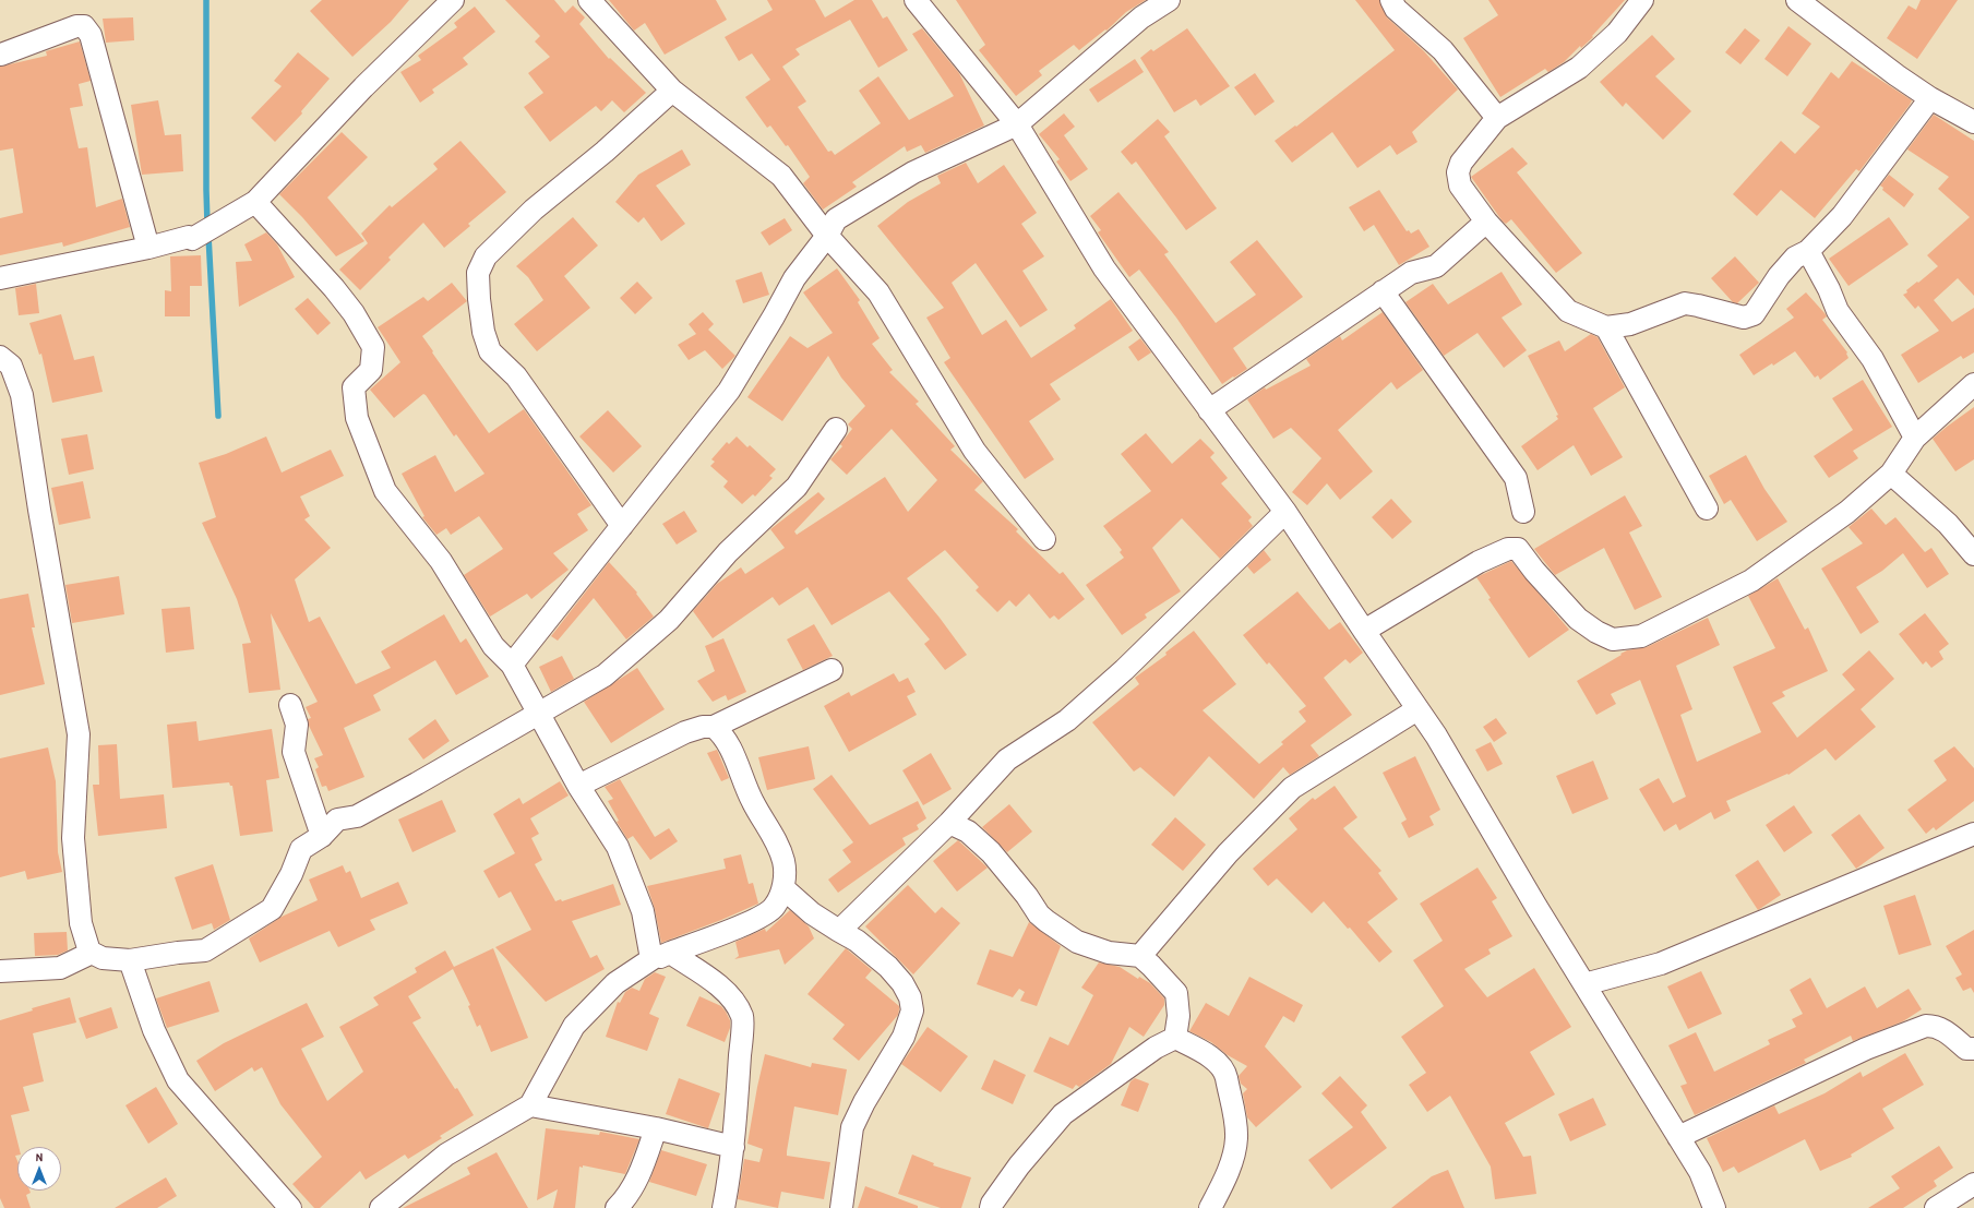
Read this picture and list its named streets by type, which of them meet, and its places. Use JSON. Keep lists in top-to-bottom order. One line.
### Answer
{"north":"top"}
